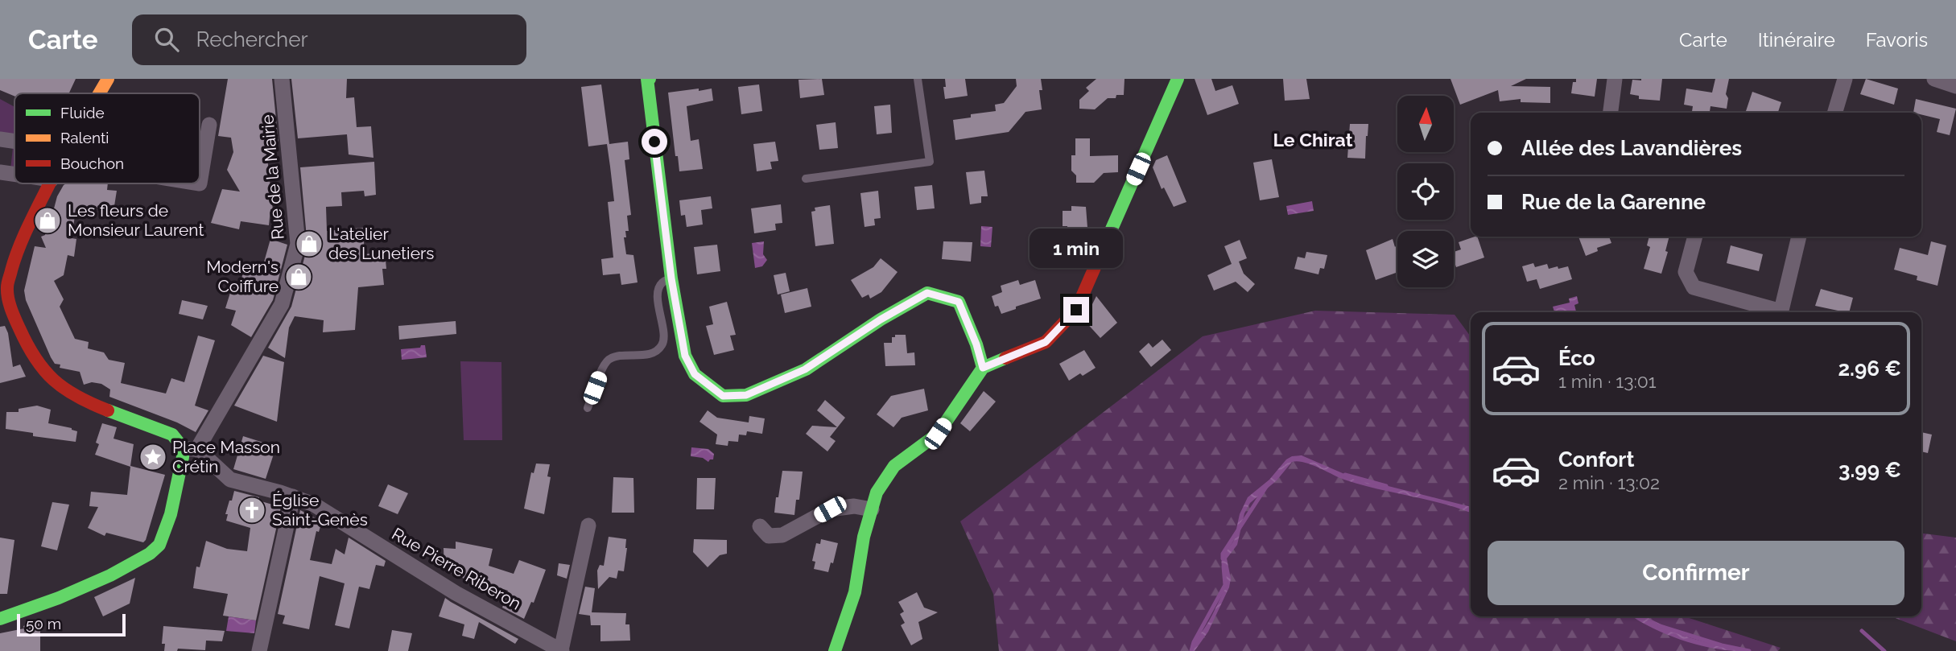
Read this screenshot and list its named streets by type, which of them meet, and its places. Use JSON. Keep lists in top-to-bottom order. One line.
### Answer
{"streets":{"street":["Rue de la Mairie","Rue Pierre Riberon"]},"crossings":[["Rue de la Mairie","Rue Pierre Riberon"]],"districts":["Le Chirat"],"places":{"shop":["Les fleurs de Monsieur Laurent","L'atelier des Lunetiers","Modern's Coiffure"],"place":["Place Masson Crétin"],"church":["Église Saint-Genès"]},"legend":["Fluide","Ralenti","Bouchon"],"scale_bar":"50 m","north":"top","page":{"header":"Carte","search":"Rechercher","nav":["Carte","Itinéraire","Favoris"],"banner":["Allée des Lavandières","Rue de la Garenne"],"bubble":"1 min","list":[{"name":"Éco","note":"1 min · 13:01","value":"2.96 €"},{"name":"Confort","note":"2 min · 13:02","value":"3.99 €"}],"buttons":"Confirmer","scale":"50 m"}}
